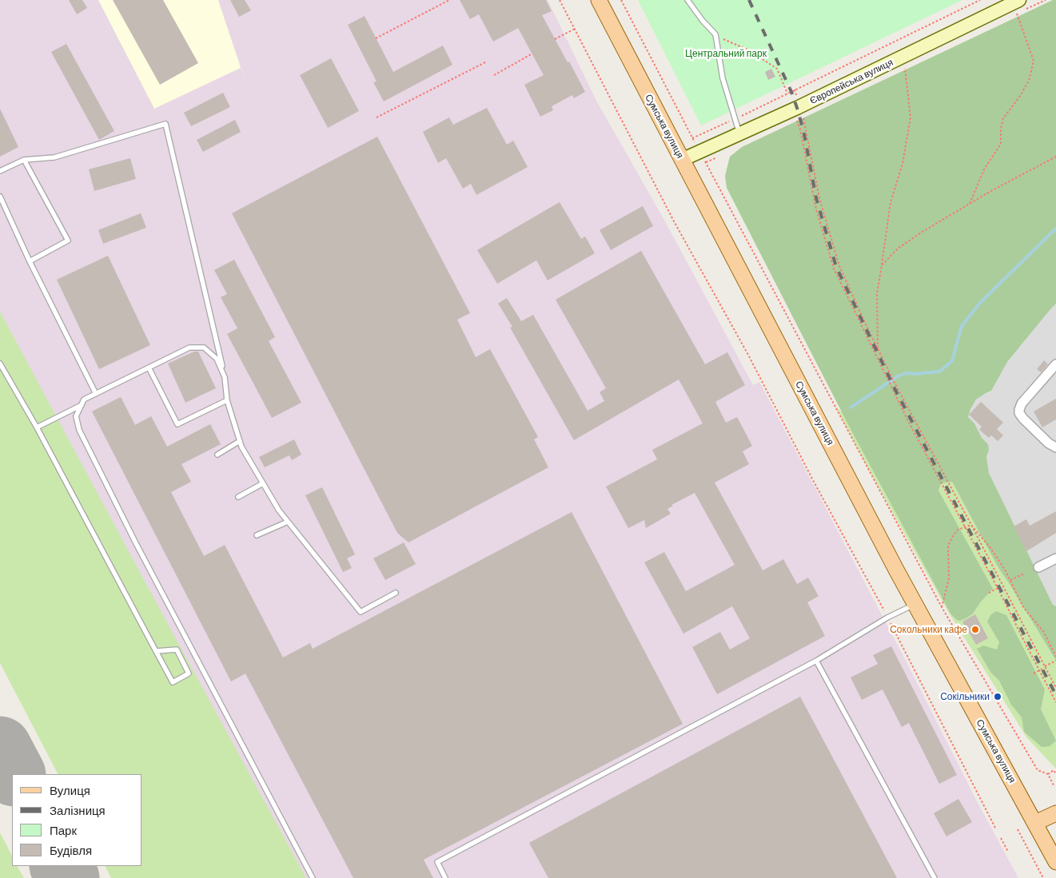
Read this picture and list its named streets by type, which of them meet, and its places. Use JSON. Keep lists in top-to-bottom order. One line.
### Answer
{"streets":{"main road":["Європейська вулиця","Сумська вулиця"]},"crossings":[["Європейська вулиця","Сумська вулиця"]],"parks":["Центральний парк"],"places":["Сокольники кафе","Сокільники"],"legend":["Вулиця","Залізниця","Парк","Будівля"]}
